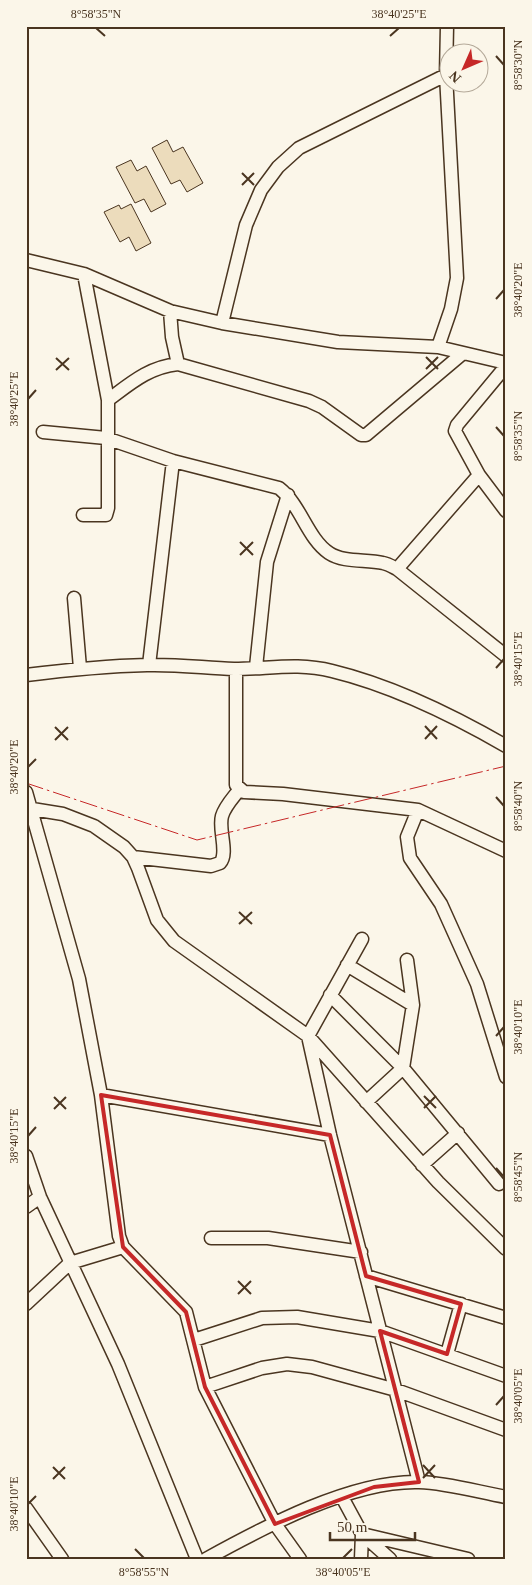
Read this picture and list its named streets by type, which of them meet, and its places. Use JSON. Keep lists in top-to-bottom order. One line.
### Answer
{"scale_bar":"50 m","north":"bottom left","coordinates":["8°58'35\"N","38°40'25\"E","8°58'30\"N","38°40'20\"E","38°40'15\"E","8°58'40\"N","38°40'10\"E","8°58'45\"N","38°40'05\"E","8°58'55\"N"]}
